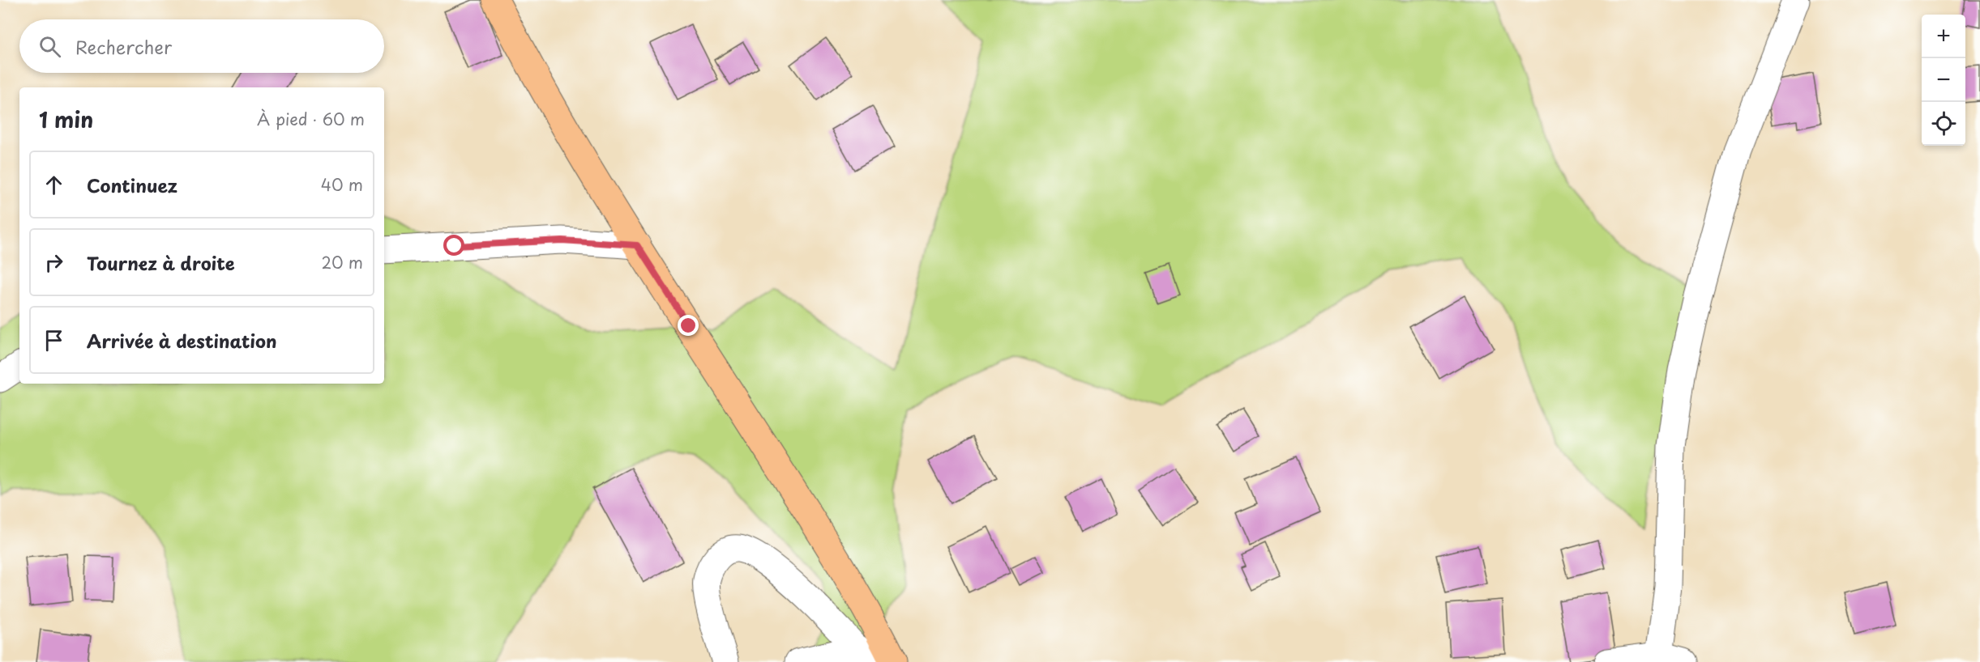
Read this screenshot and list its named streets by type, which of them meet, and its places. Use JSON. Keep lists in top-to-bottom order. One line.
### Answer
{"page":{"map_buttons":["+","−"],"search":"Rechercher","heading":["1 min","À pied · 60 m"],"list":[["Continuez","40 m"],["Tournez à droite","20 m"],"Arrivée à destination"]}}
